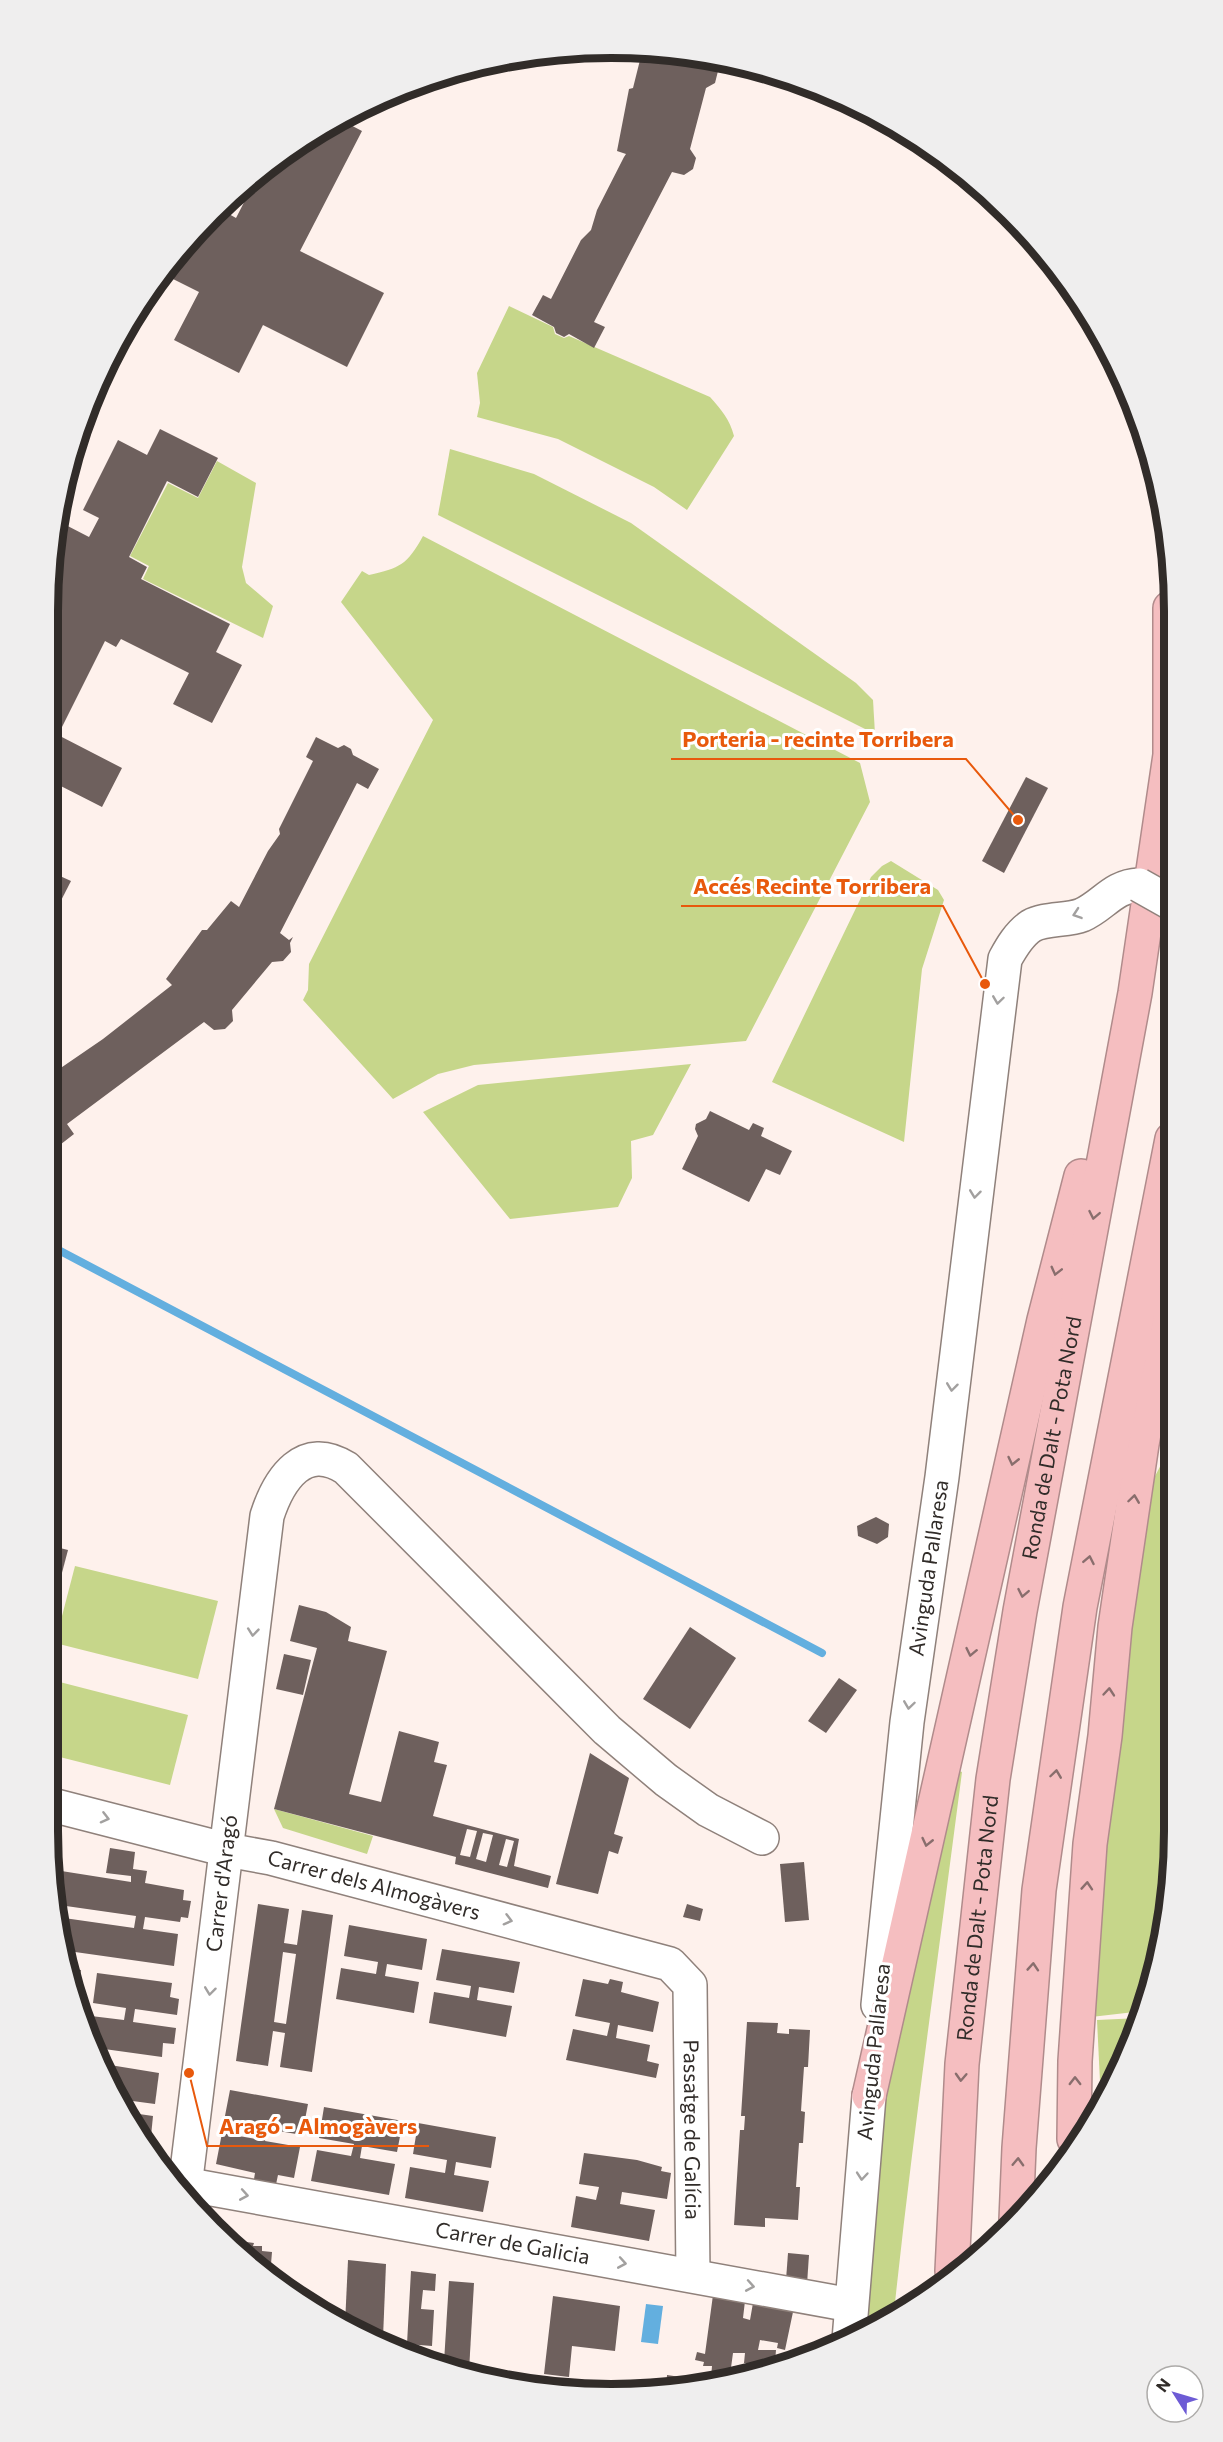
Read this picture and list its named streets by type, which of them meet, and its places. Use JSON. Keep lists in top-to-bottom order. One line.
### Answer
{"streets":{"highway":["Ronda de Dalt - Pota Nord"],"street":["Avinguda Pallaresa","Carrer d'Aragó","Carrer dels Almogàvers","Passatge de Galícia","Carrer de Galicia"]},"crossings":[["Ronda de Dalt - Pota Nord","Avinguda Pallaresa"],["Avinguda Pallaresa","Carrer de Galicia"],["Carrer d'Aragó","Carrer dels Almogàvers"],["Carrer dels Almogàvers","Passatge de Galícia"],["Passatge de Galícia","Carrer de Galicia"]],"one_way":["Avinguda Pallaresa","Carrer dels Almogàvers","Carrer de Galicia"],"places":["Porteria - recinte Torribera","Accés Recinte Torribera","Aragó - Almogàvers"],"north":"top left"}
